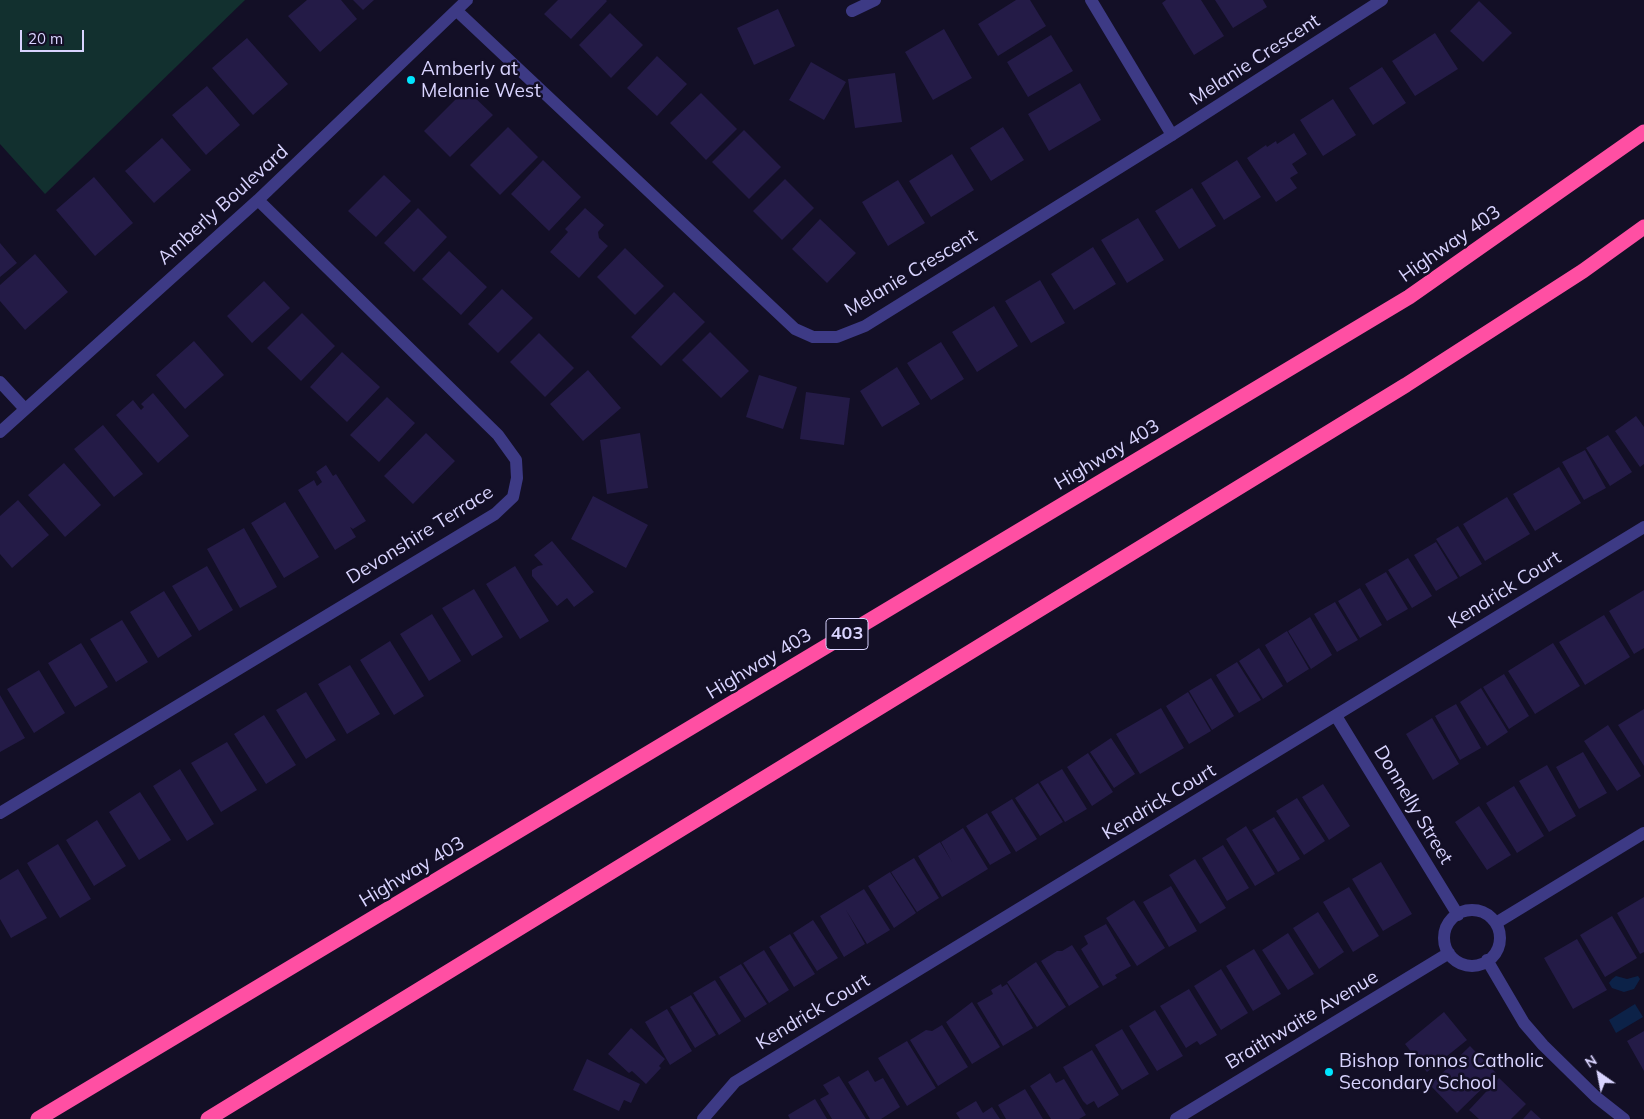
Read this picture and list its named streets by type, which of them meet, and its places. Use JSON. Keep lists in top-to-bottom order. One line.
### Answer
{"streets":{"highway":["Highway 403","403"],"street":["Melanie Crescent","Amberly Boulevard","Devonshire Terrace","Kendrick Court","Donnelly Street","Braithwaite Avenue"]},"crossings":[["Melanie Crescent","Amberly Boulevard"],["Amberly Boulevard","Devonshire Terrace"],["Kendrick Court","Donnelly Street"],["Donnelly Street","Braithwaite Avenue"]],"places":["Amberly at Melanie West","Bishop Tonnos Catholic Secondary School"],"scale_bar":"20 m","north":"top left"}
